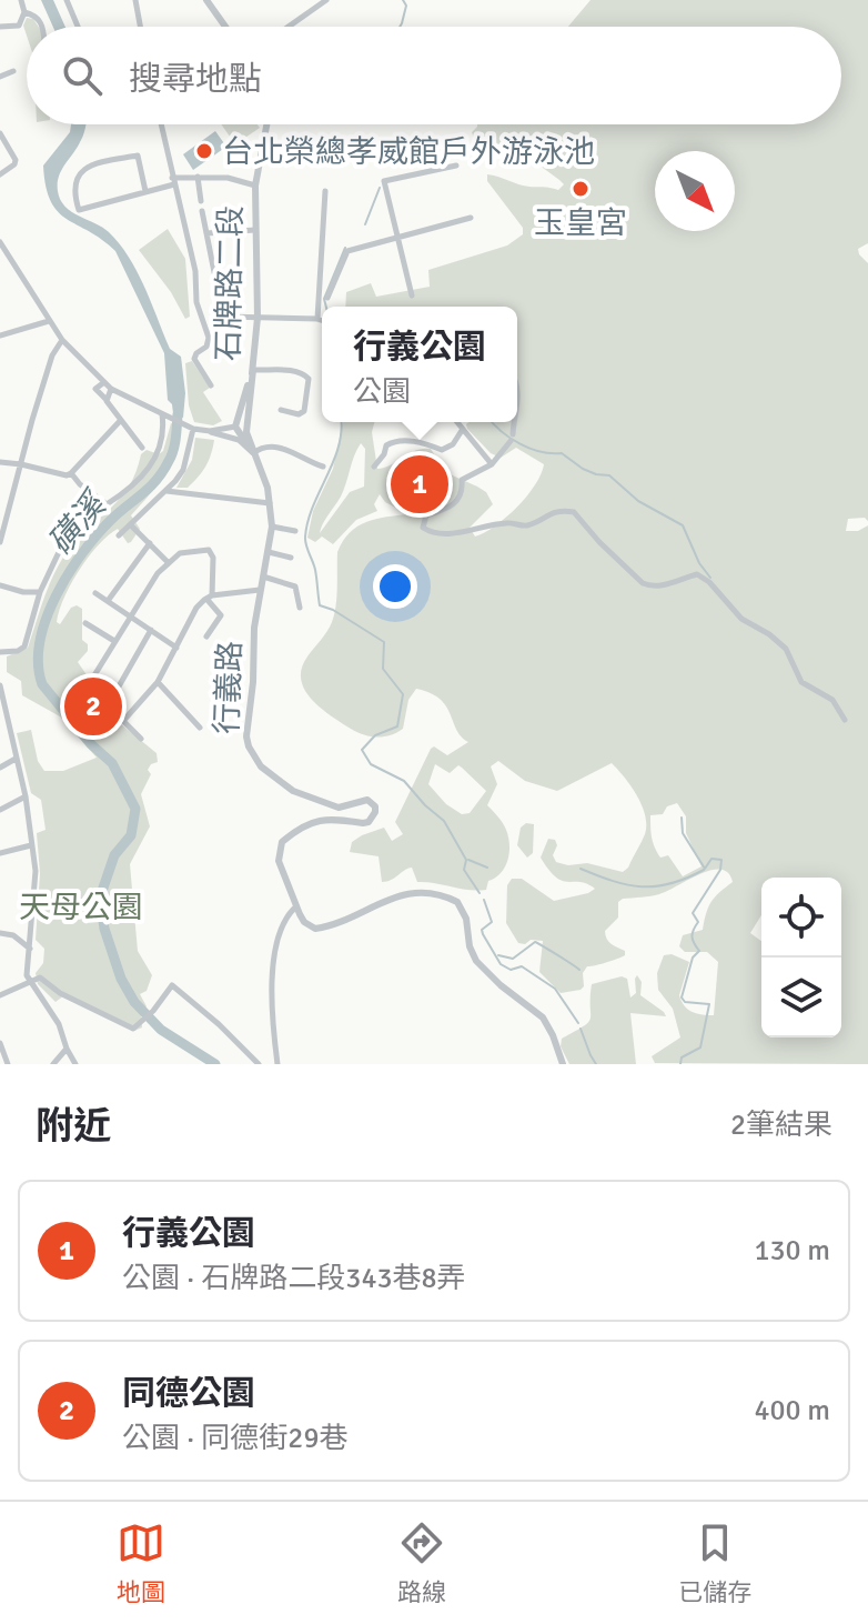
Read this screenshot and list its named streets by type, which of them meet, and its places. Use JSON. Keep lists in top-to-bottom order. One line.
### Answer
{"streets":{"street":["石牌路二段","行義路"]},"water":["磺溪"],"parks":["天母公園"],"places":["台北榮總孝威館戶外游泳池","玉皇宮"],"north":"bottom right","page":{"search":"搜尋地點","popup":["行義公園","公園"],"pins":["1","2"],"heading":["附近","2筆結果"],"list":[{"mark":"1","name":"行義公園","note":"公園 · 石牌路二段343巷8弄","value":"130 m"},{"mark":"2","name":"同德公園","note":"公園 · 同德街29巷","value":"400 m"}],"nav":["地圖","路線","已儲存"]}}
